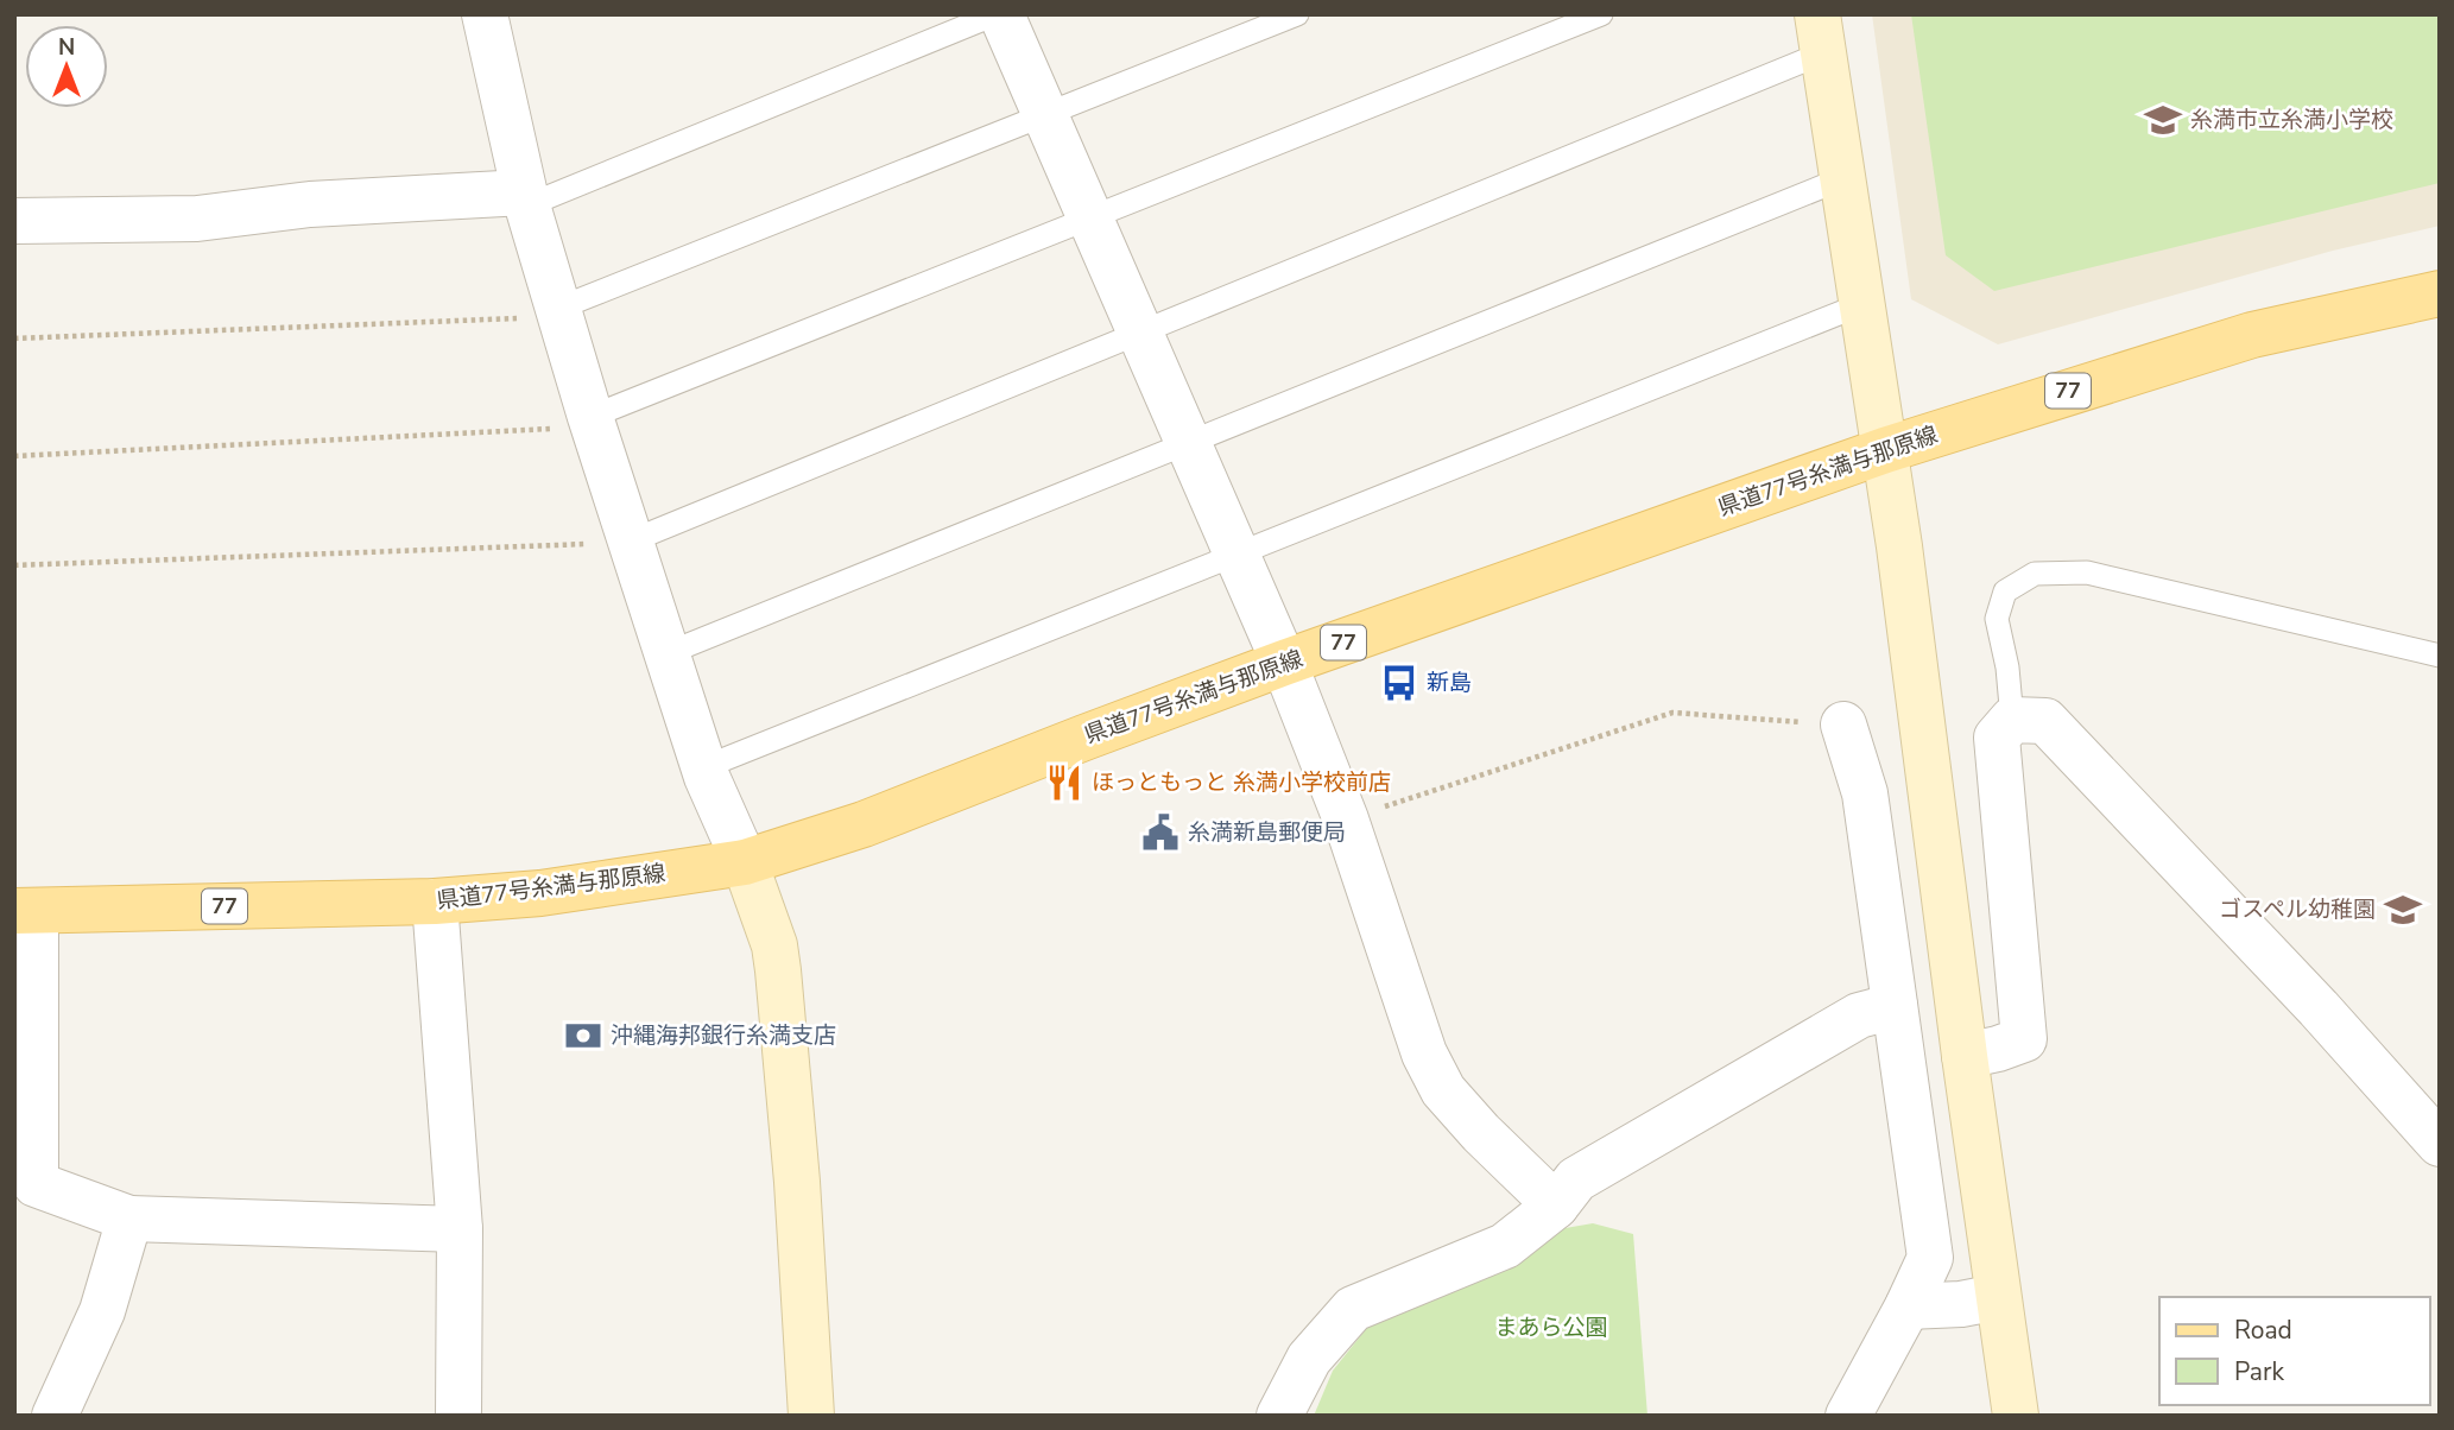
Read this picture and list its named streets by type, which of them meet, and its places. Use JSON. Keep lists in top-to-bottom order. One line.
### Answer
{"streets":{"main road":["77","県道77号糸満与那原線"]},"parks":["まあら公園"],"places":{"school or university":["糸満市立糸満小学校","ゴスペル幼稚園"],"bus stop":["新島"],"restaurant":["ほっともっと 糸満小学校前店"],"public building":["糸満新島郵便局"],"bank":["沖縄海邦銀行糸満支店"]},"legend":["Road","Park"],"north":"top"}
